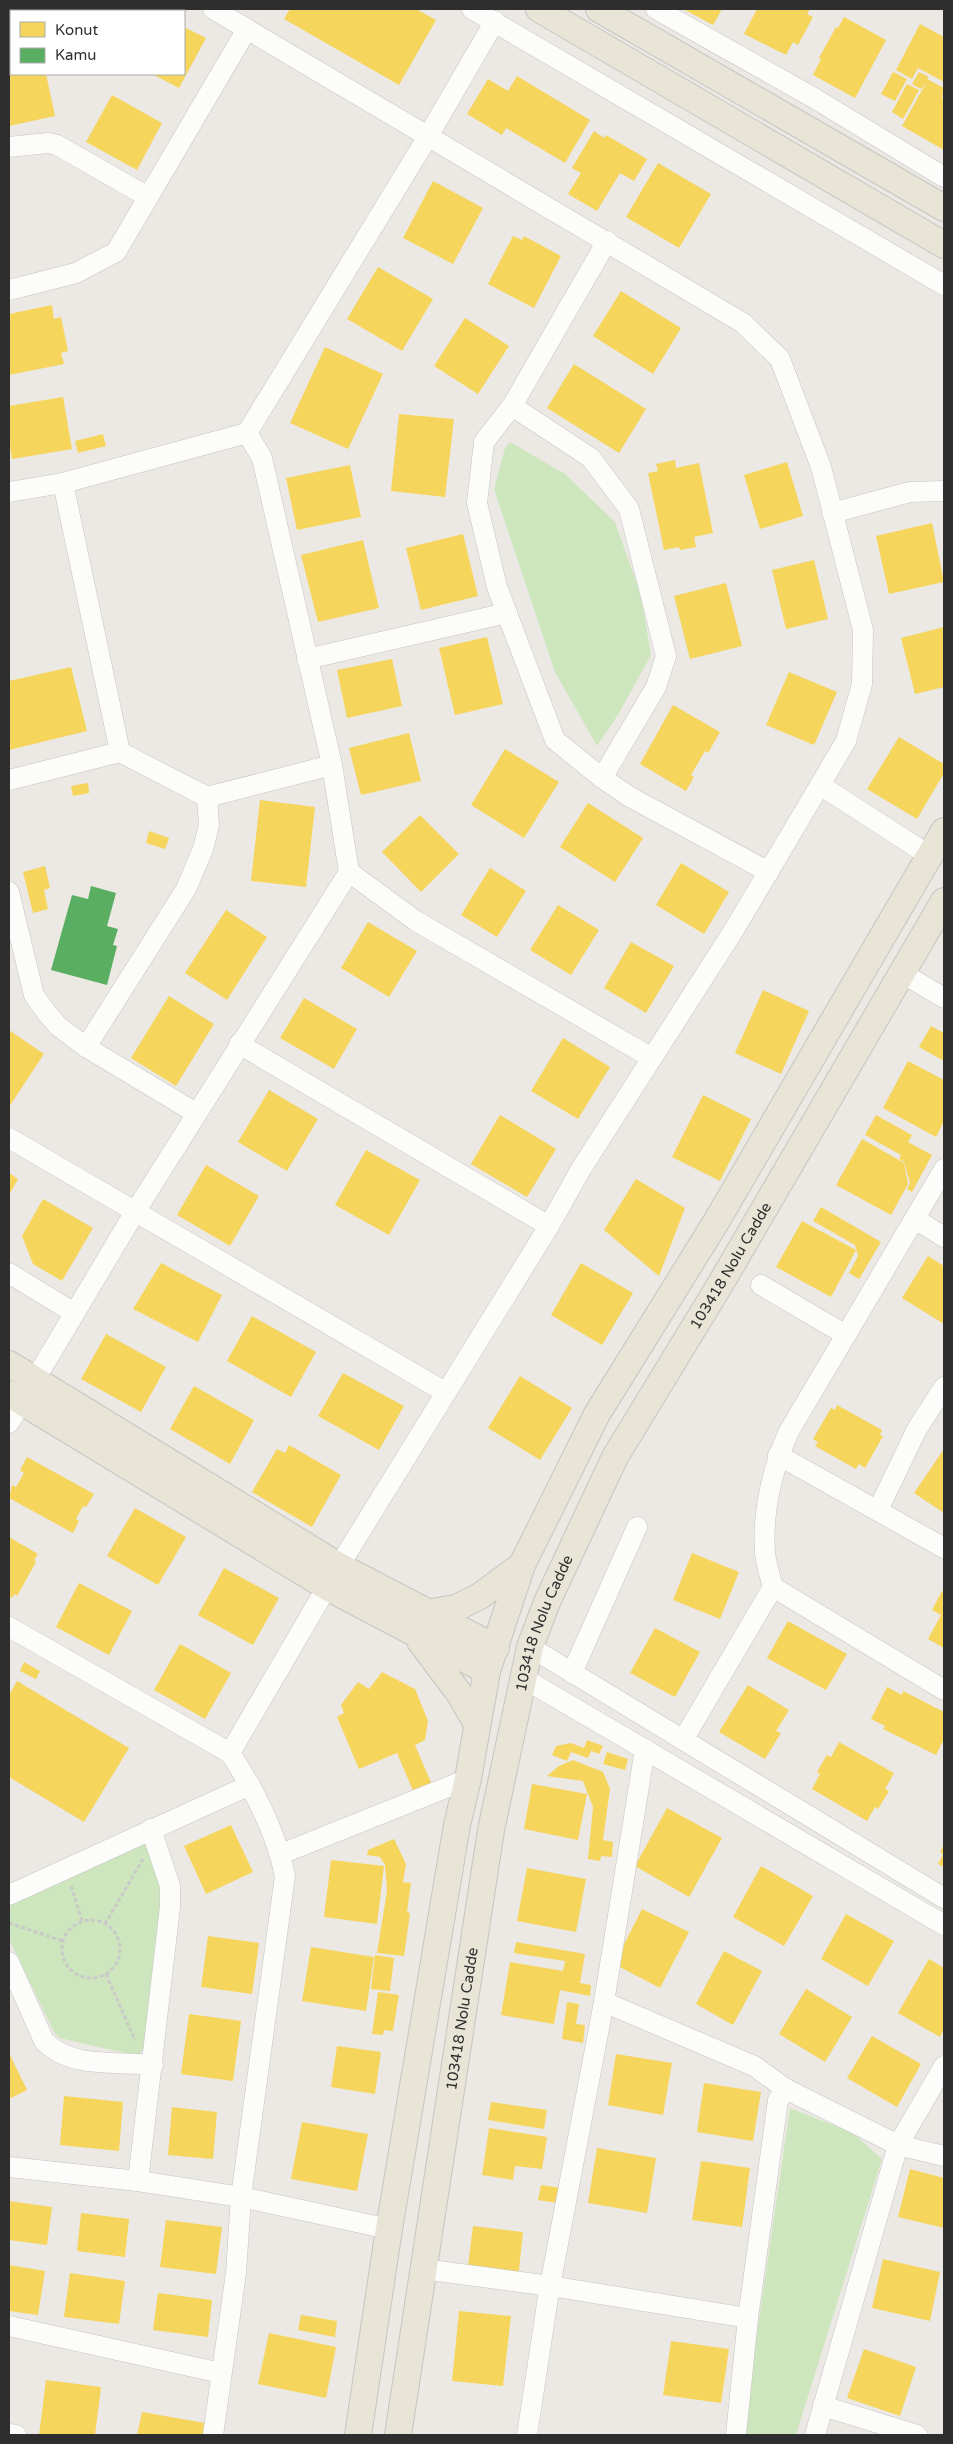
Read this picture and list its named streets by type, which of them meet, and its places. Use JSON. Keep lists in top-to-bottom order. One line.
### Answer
{"streets":{"main road":["103418 Nolu Cadde"]},"legend":["Konut","Kamu"]}
